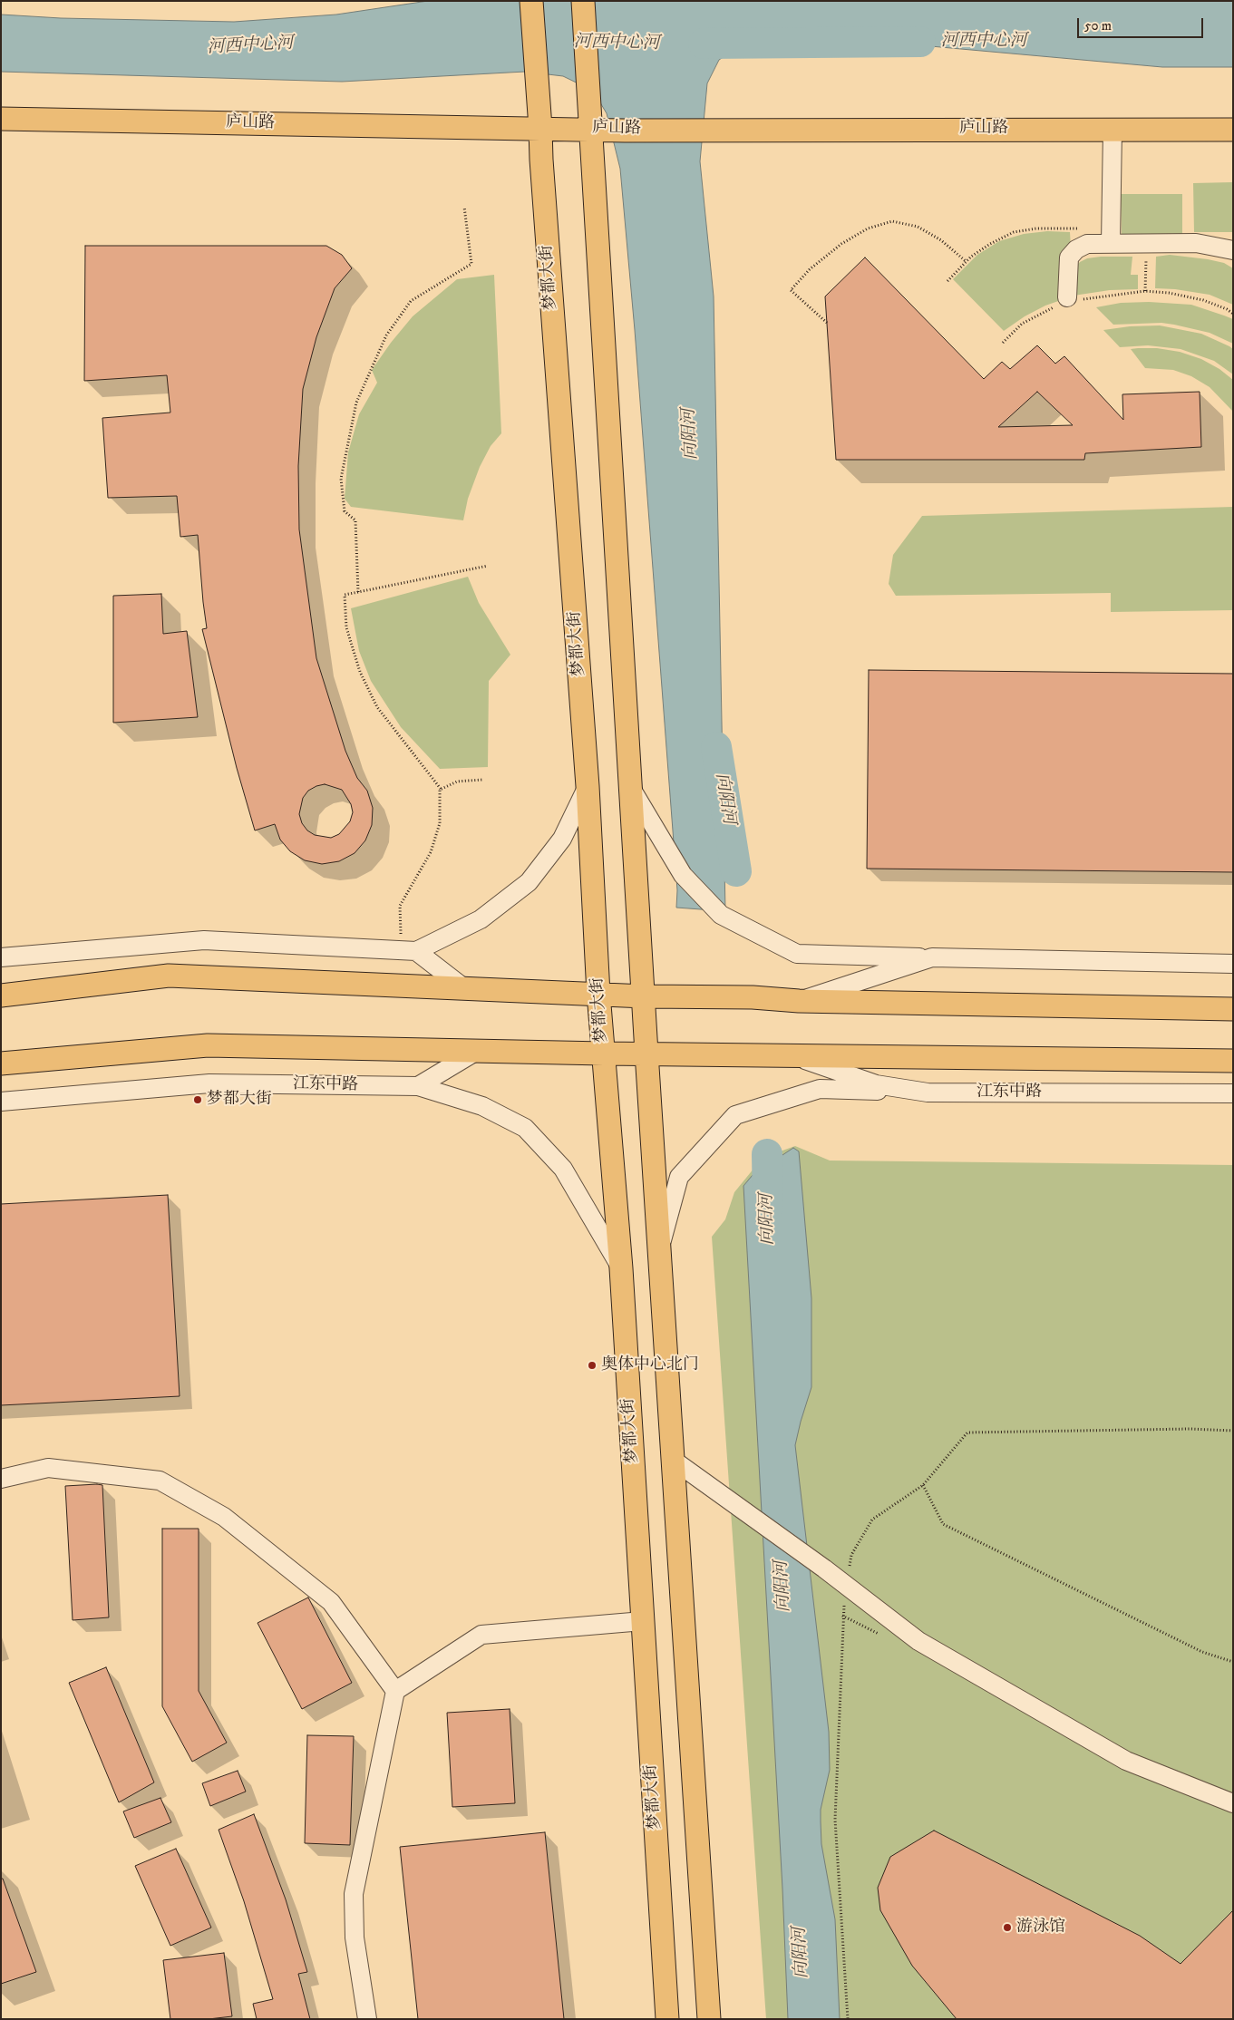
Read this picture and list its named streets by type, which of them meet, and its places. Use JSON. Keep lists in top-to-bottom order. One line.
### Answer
{"streets":{"main road":["庐山路","梦都大街","江东中路"]},"crossings":[["庐山路","梦都大街"],["梦都大街","江东中路"]],"water":["河西中心河","向阳河"],"places":["梦都大街","奥体中心北门","游泳馆"],"scale_bar":"50 m"}
